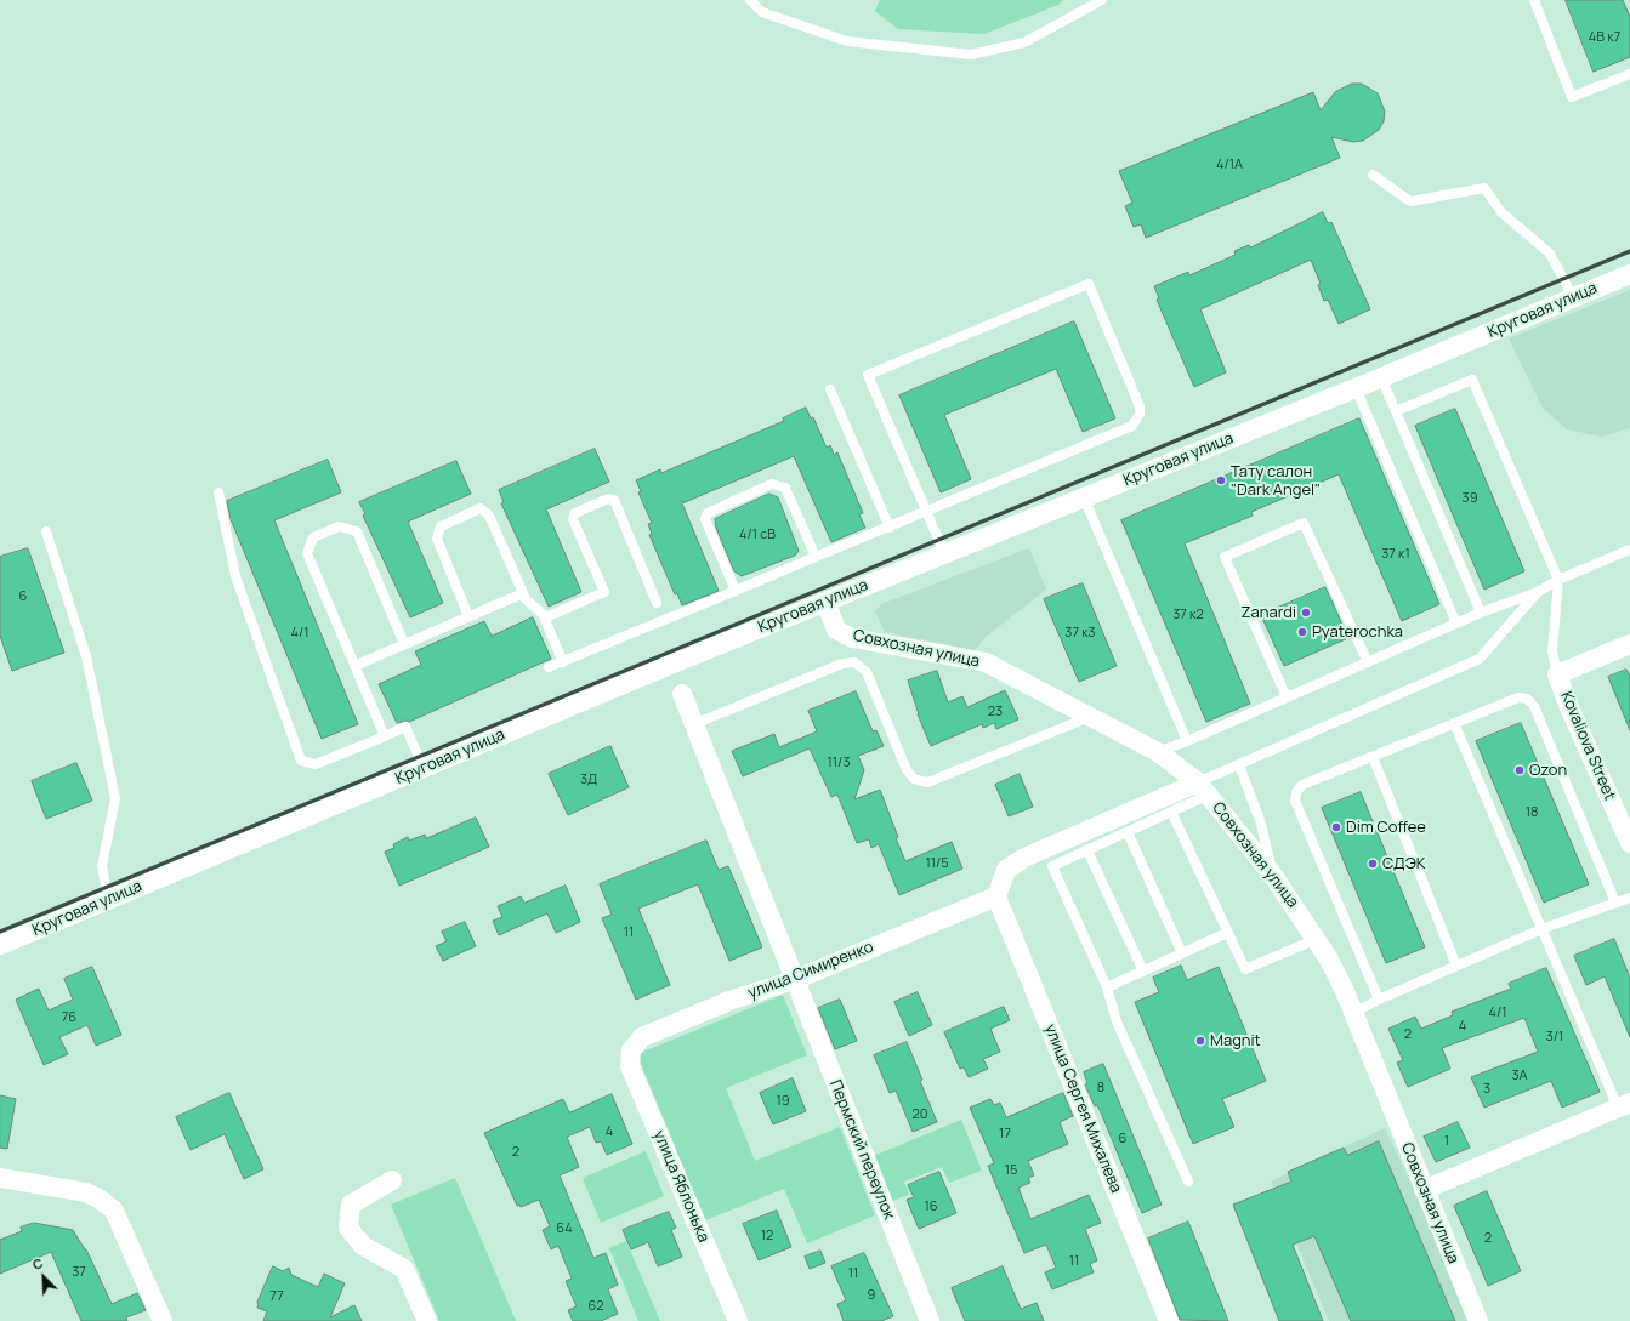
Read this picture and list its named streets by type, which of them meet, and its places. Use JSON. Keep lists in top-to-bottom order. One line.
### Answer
{"streets":{"street":["Круговая улица","Совхозная улица","Kovaliova Street","улица Симиренко","улица Сергея Михалева","Пермский переулок","улица Яблонька"]},"crossings":[["Круговая улица","Совхозная улица"],["улица Симиренко","улица Сергея Михалева"],["улица Симиренко","Пермский переулок"],["улица Симиренко","улица Яблонька"]],"places":["Тату салон \"Dark Angel\"","Zanardi","Pyaterochka","Ozon","Dim Coffee","СДЭК","Magnit"],"house_numbers":["4В к7","4/1А","39","4/1 сВ","37 к1","6","37 к2","4/1","37 к3","23","11/3","3Д","18","11/5","11","4/1","76","4","2","3/1","3А","8","3","19","20","4","17","6","1","2","15","16","64","12","2","11","37","11","9","77","62"],"north":"top left"}
